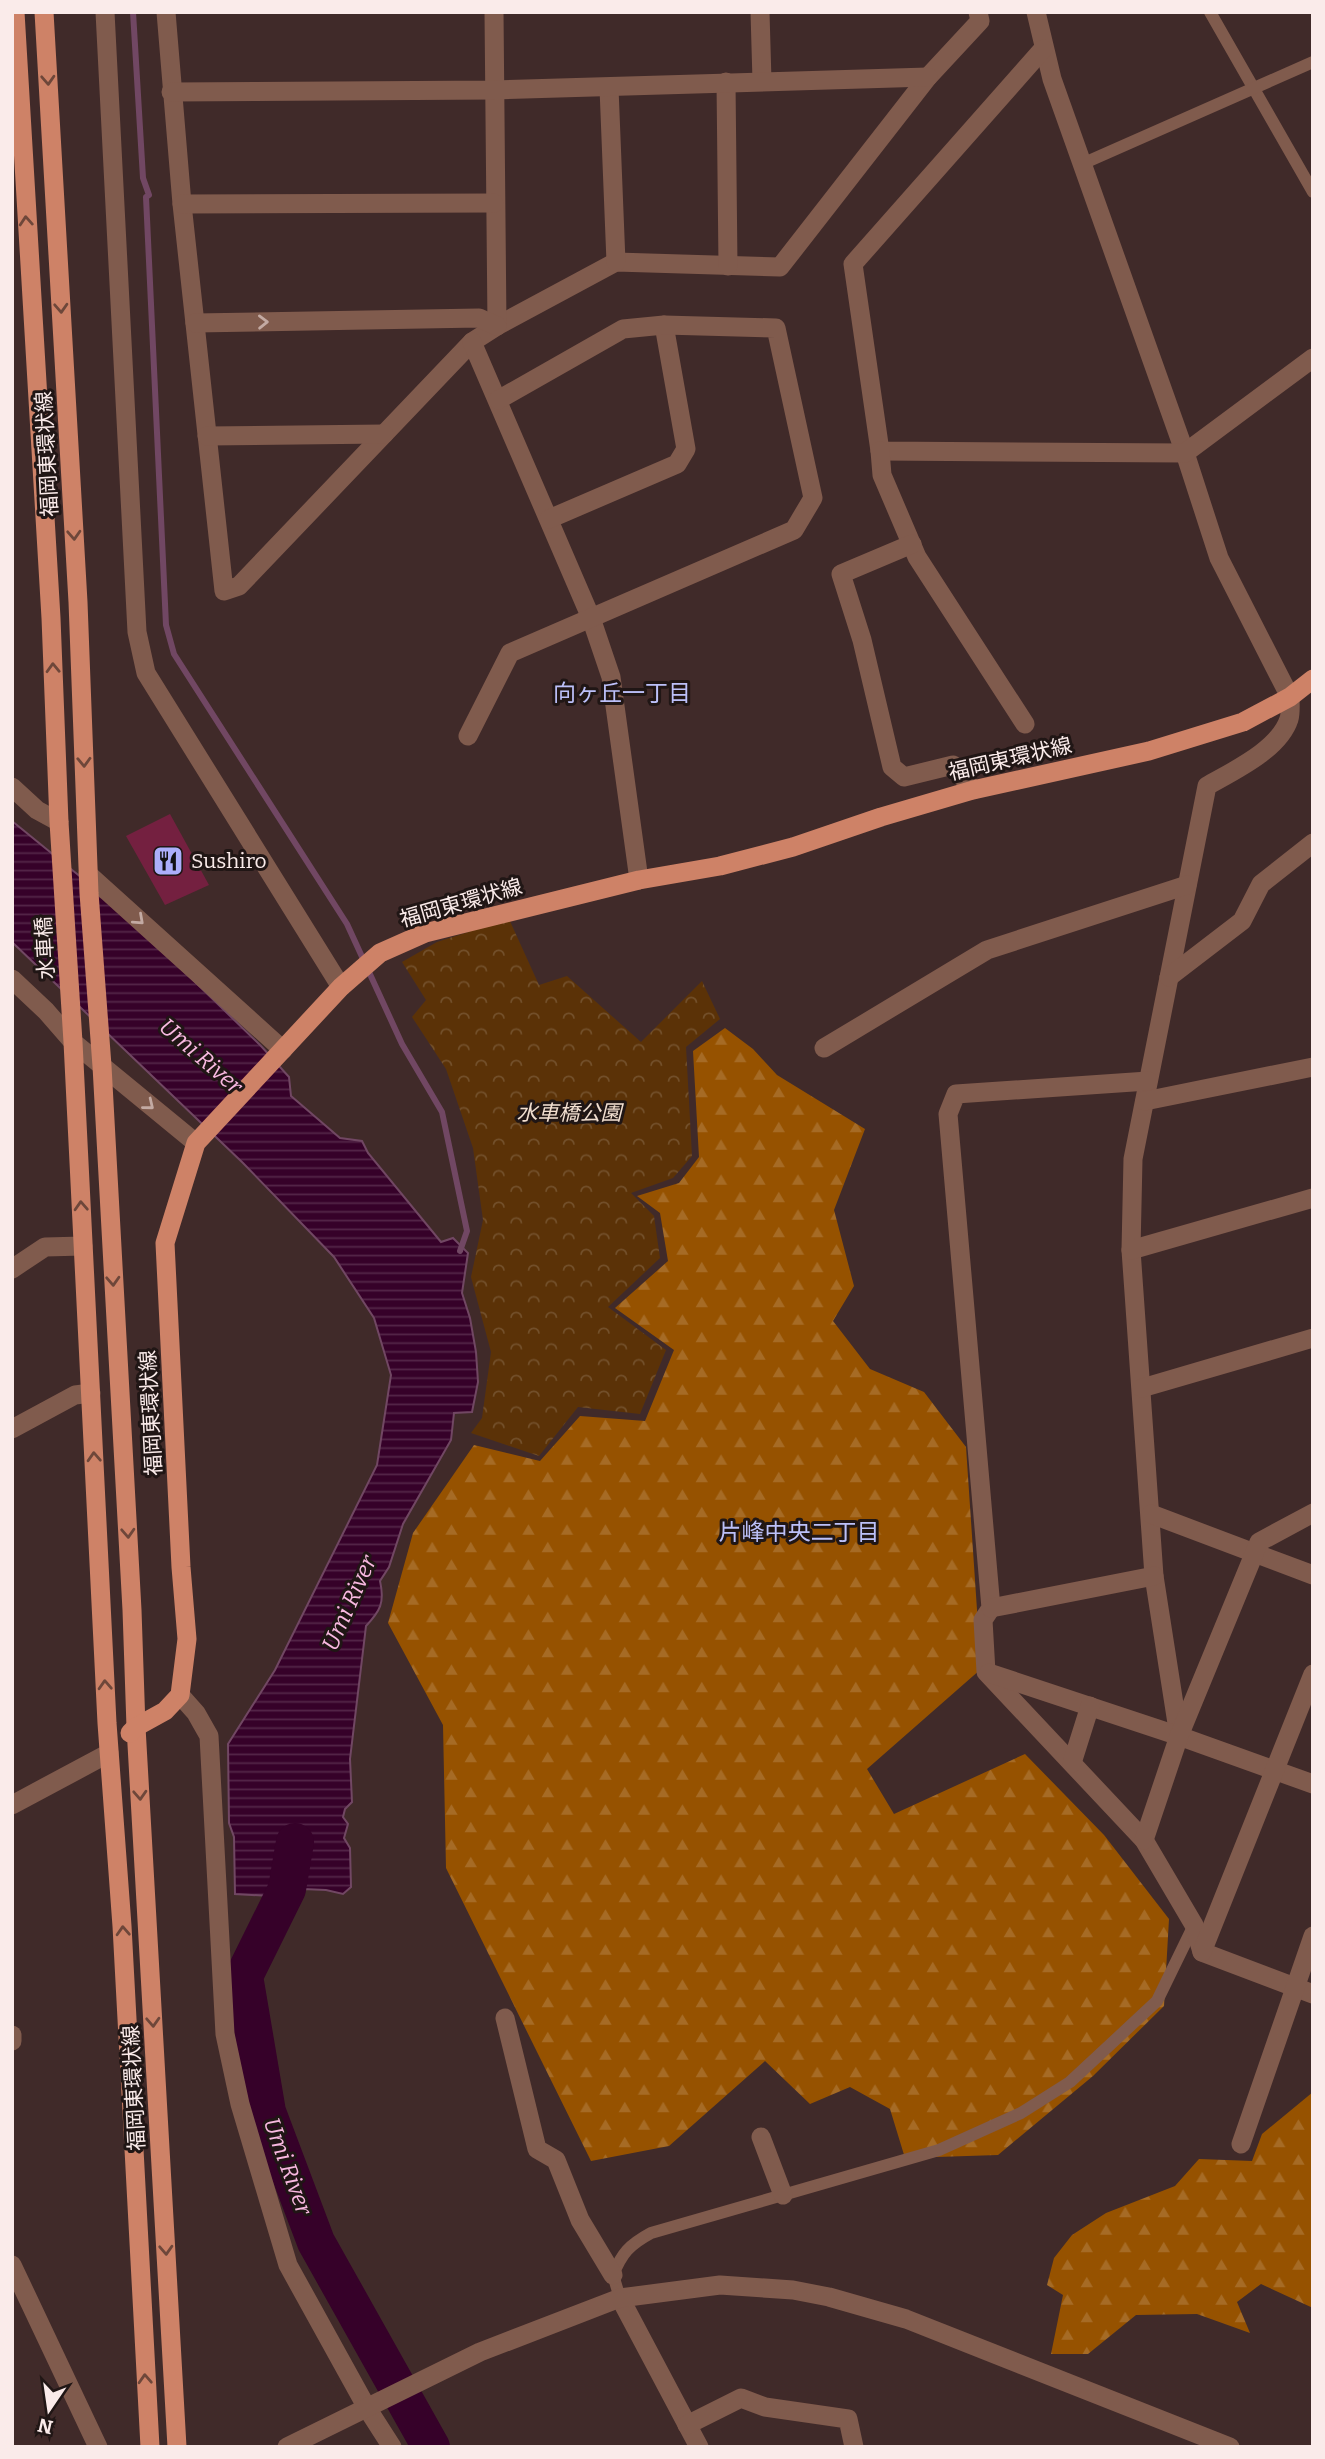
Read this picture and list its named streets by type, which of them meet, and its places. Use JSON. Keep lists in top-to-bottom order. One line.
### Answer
{"streets":{"main road":["福岡東環状線","水車橋"]},"crossings":[["福岡東環状線","水車橋"]],"districts":["向ヶ丘一丁目","片峰中央二丁目"],"water":["Umi River"],"parks":["水車橋公園"],"places":{"restaurant":["Sushiro"]},"north":"bottom"}
